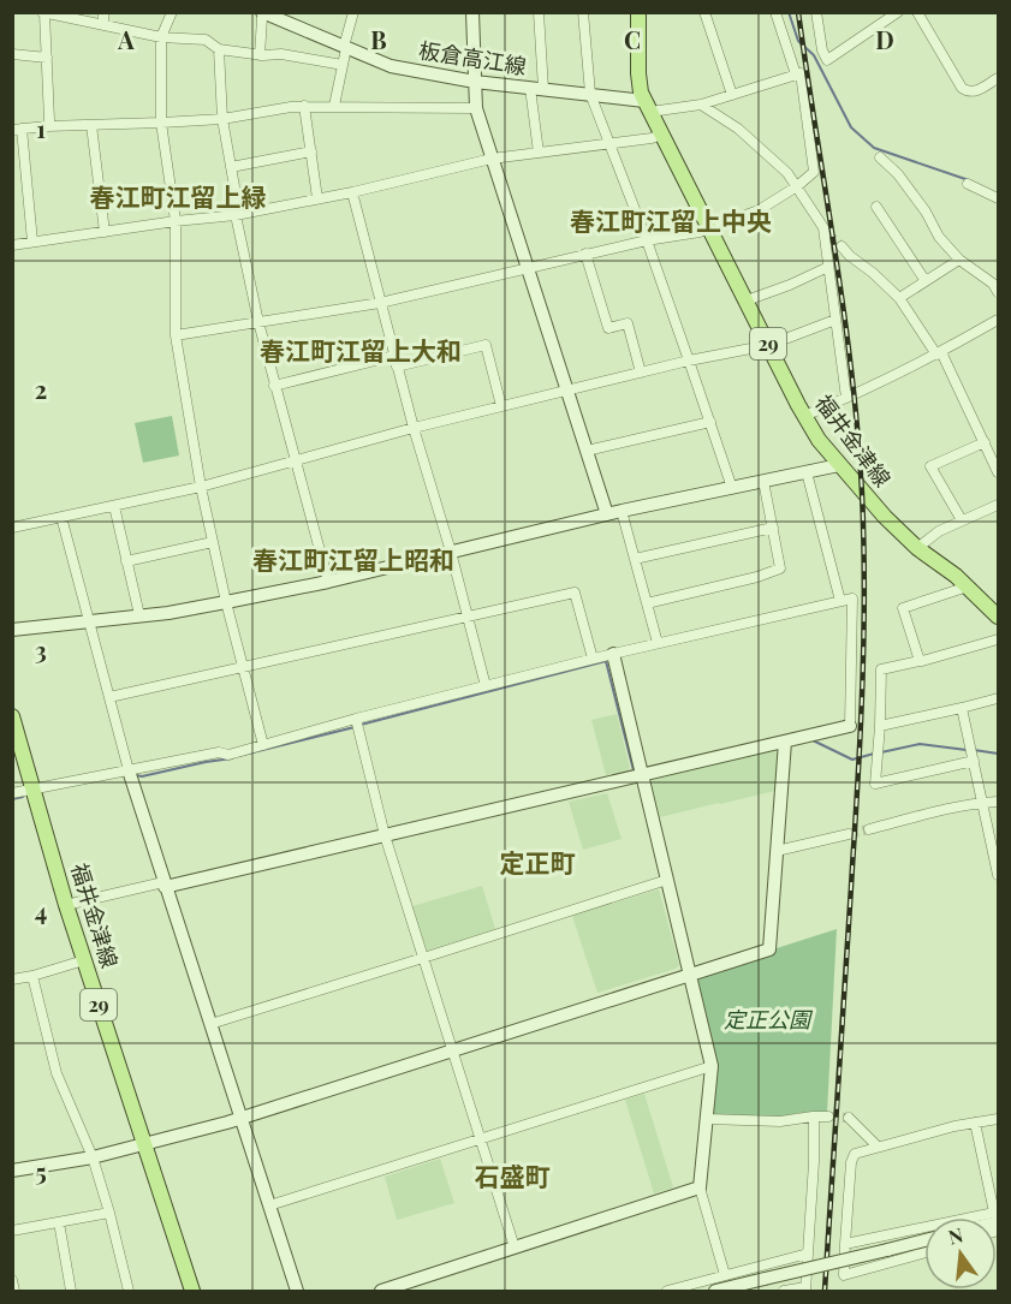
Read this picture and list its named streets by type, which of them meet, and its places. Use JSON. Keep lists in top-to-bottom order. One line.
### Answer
{"streets":{"main road":["29","福井金津線"],"street":["板倉高江線"]},"crossings":[["板倉高江線","福井金津線"]],"districts":["春江町江留上緑","春江町江留上中央","春江町江留上大和","春江町江留上昭和","定正町","石盛町"],"parks":["定正公園"],"north":"top","grid":{"columns":["A","B","C","D"],"rows":["1","2","3","4","5"]}}
